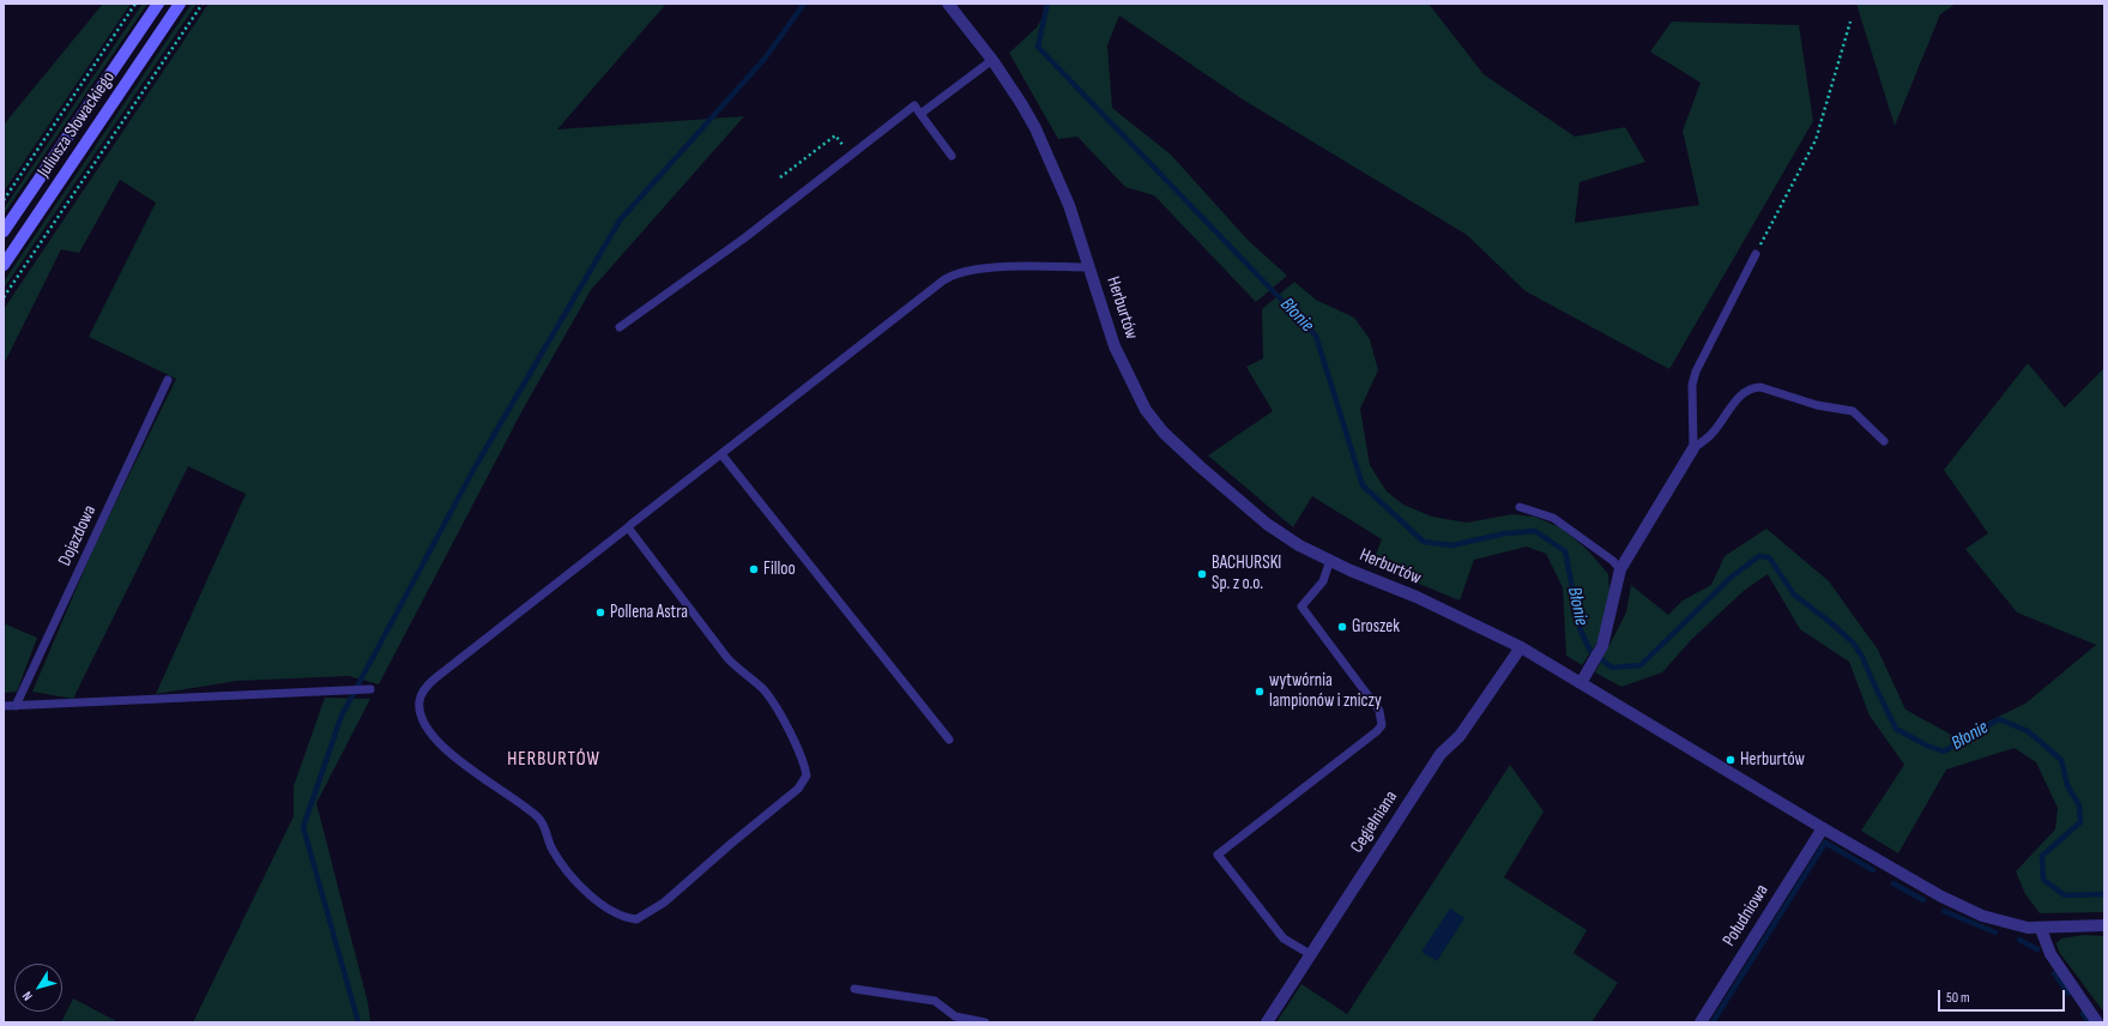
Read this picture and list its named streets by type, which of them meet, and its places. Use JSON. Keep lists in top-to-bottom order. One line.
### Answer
{"streets":{"main road":["Juliusza Słowackiego"],"street":["Herburtów","Cegielniana","Południowa"],"lane":["Dojazdowa"]},"crossings":[["Herburtów","Cegielniana"],["Herburtów","Południowa"]],"districts":["HERBURTÓW"],"water":["Błonie"],"places":["Filloo","BACHURSKI Sp. z o.o.","Pollena Astra","Groszek","wytwórnia lampionów i zniczy","Herburtów"],"scale_bar":"50 m","north":"bottom left"}
